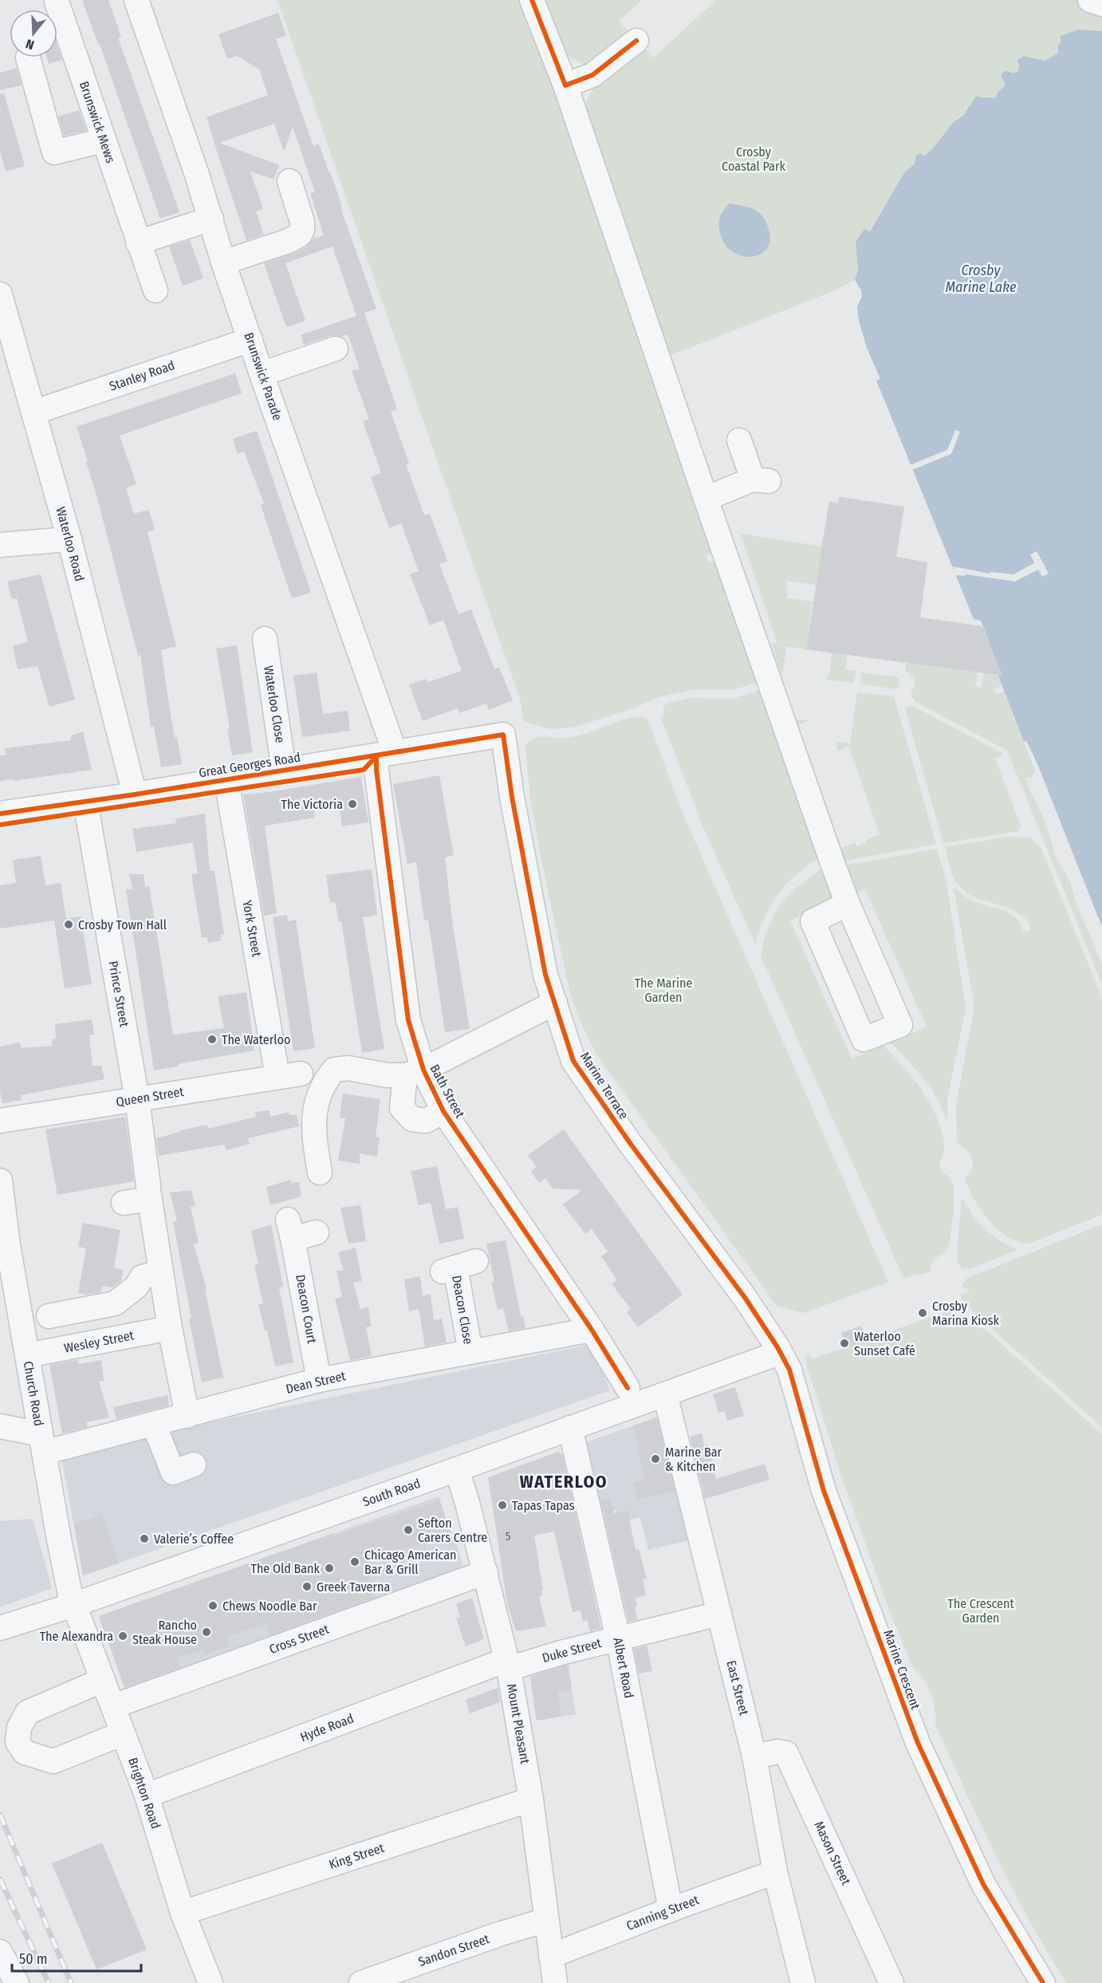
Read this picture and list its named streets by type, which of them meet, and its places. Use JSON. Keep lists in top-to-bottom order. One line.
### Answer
{"streets":{"street":["Brunswick Mews","Stanley Road","Brunswick Parade","Waterloo Road","Waterloo Close","Great Georges Road","York Street","Prince Street","Marine Terrace","Bath Street","Queen Street","Deacon Court","Deacon Close","Wesley Street","Dean Street","Church Road","South Road","Cross Street","Duke Street","Albert Road","Marine Crescent","East Street","Mount Pleasant","Hyde Road","Brighton Road","Mason Street","King Street","Canning Street","Sandon Street"]},"crossings":[["Stanley Road","Brunswick Parade"],["Stanley Road","Waterloo Road"],["Brunswick Parade","Great Georges Road"],["Brunswick Parade","Bath Street"],["Waterloo Road","Great Georges Road"],["Waterloo Close","Great Georges Road"],["Great Georges Road","York Street"],["Great Georges Road","Prince Street"],["Great Georges Road","Marine Terrace"],["Great Georges Road","Bath Street"],["York Street","Queen Street"],["Prince Street","Queen Street"],["Marine Terrace","South Road"],["Marine Terrace","Marine Crescent"],["Bath Street","Dean Street"],["Deacon Court","Dean Street"],["Deacon Close","Dean Street"],["Wesley Street","Church Road"],["Dean Street","Church Road"],["Church Road","South Road"],["Church Road","Brighton Road"],["South Road","Albert Road"],["South Road","Marine Crescent"],["South Road","East Street"],["South Road","Mount Pleasant"],["South Road","Brighton Road"],["Cross Street","Mount Pleasant"],["Cross Street","Brighton Road"],["Duke Street","Albert Road"],["Duke Street","East Street"],["Duke Street","Mount Pleasant"],["Duke Street","Hyde Road"],["Albert Road","Canning Street"],["East Street","Mason Street"],["East Street","Canning Street"],["Mount Pleasant","Hyde Road"],["Mount Pleasant","King Street"],["Mount Pleasant","Canning Street"],["Mount Pleasant","Sandon Street"],["Hyde Road","Brighton Road"],["Brighton Road","King Street"]],"districts":["WATERLOO"],"water":["Crosby Marine Lake"],"parks":["Crosby Coastal Park","The Marine Garden","The Crescent Garden"],"places":["The Victoria","Crosby Town Hall","The Waterloo","Crosby Marina Kiosk","Waterloo Sunset Café","Marine Bar & Kitchen","Tapas Tapas","Sefton Carers Centre","Valerie’s Coffee","Chicago American Bar & Grill","The Old Bank","Greek Taverna","Chews Noodle Bar","Rancho Steak House","The Alexandra"],"house_numbers":["5"],"scale_bar":"50 m","north":"bottom"}
